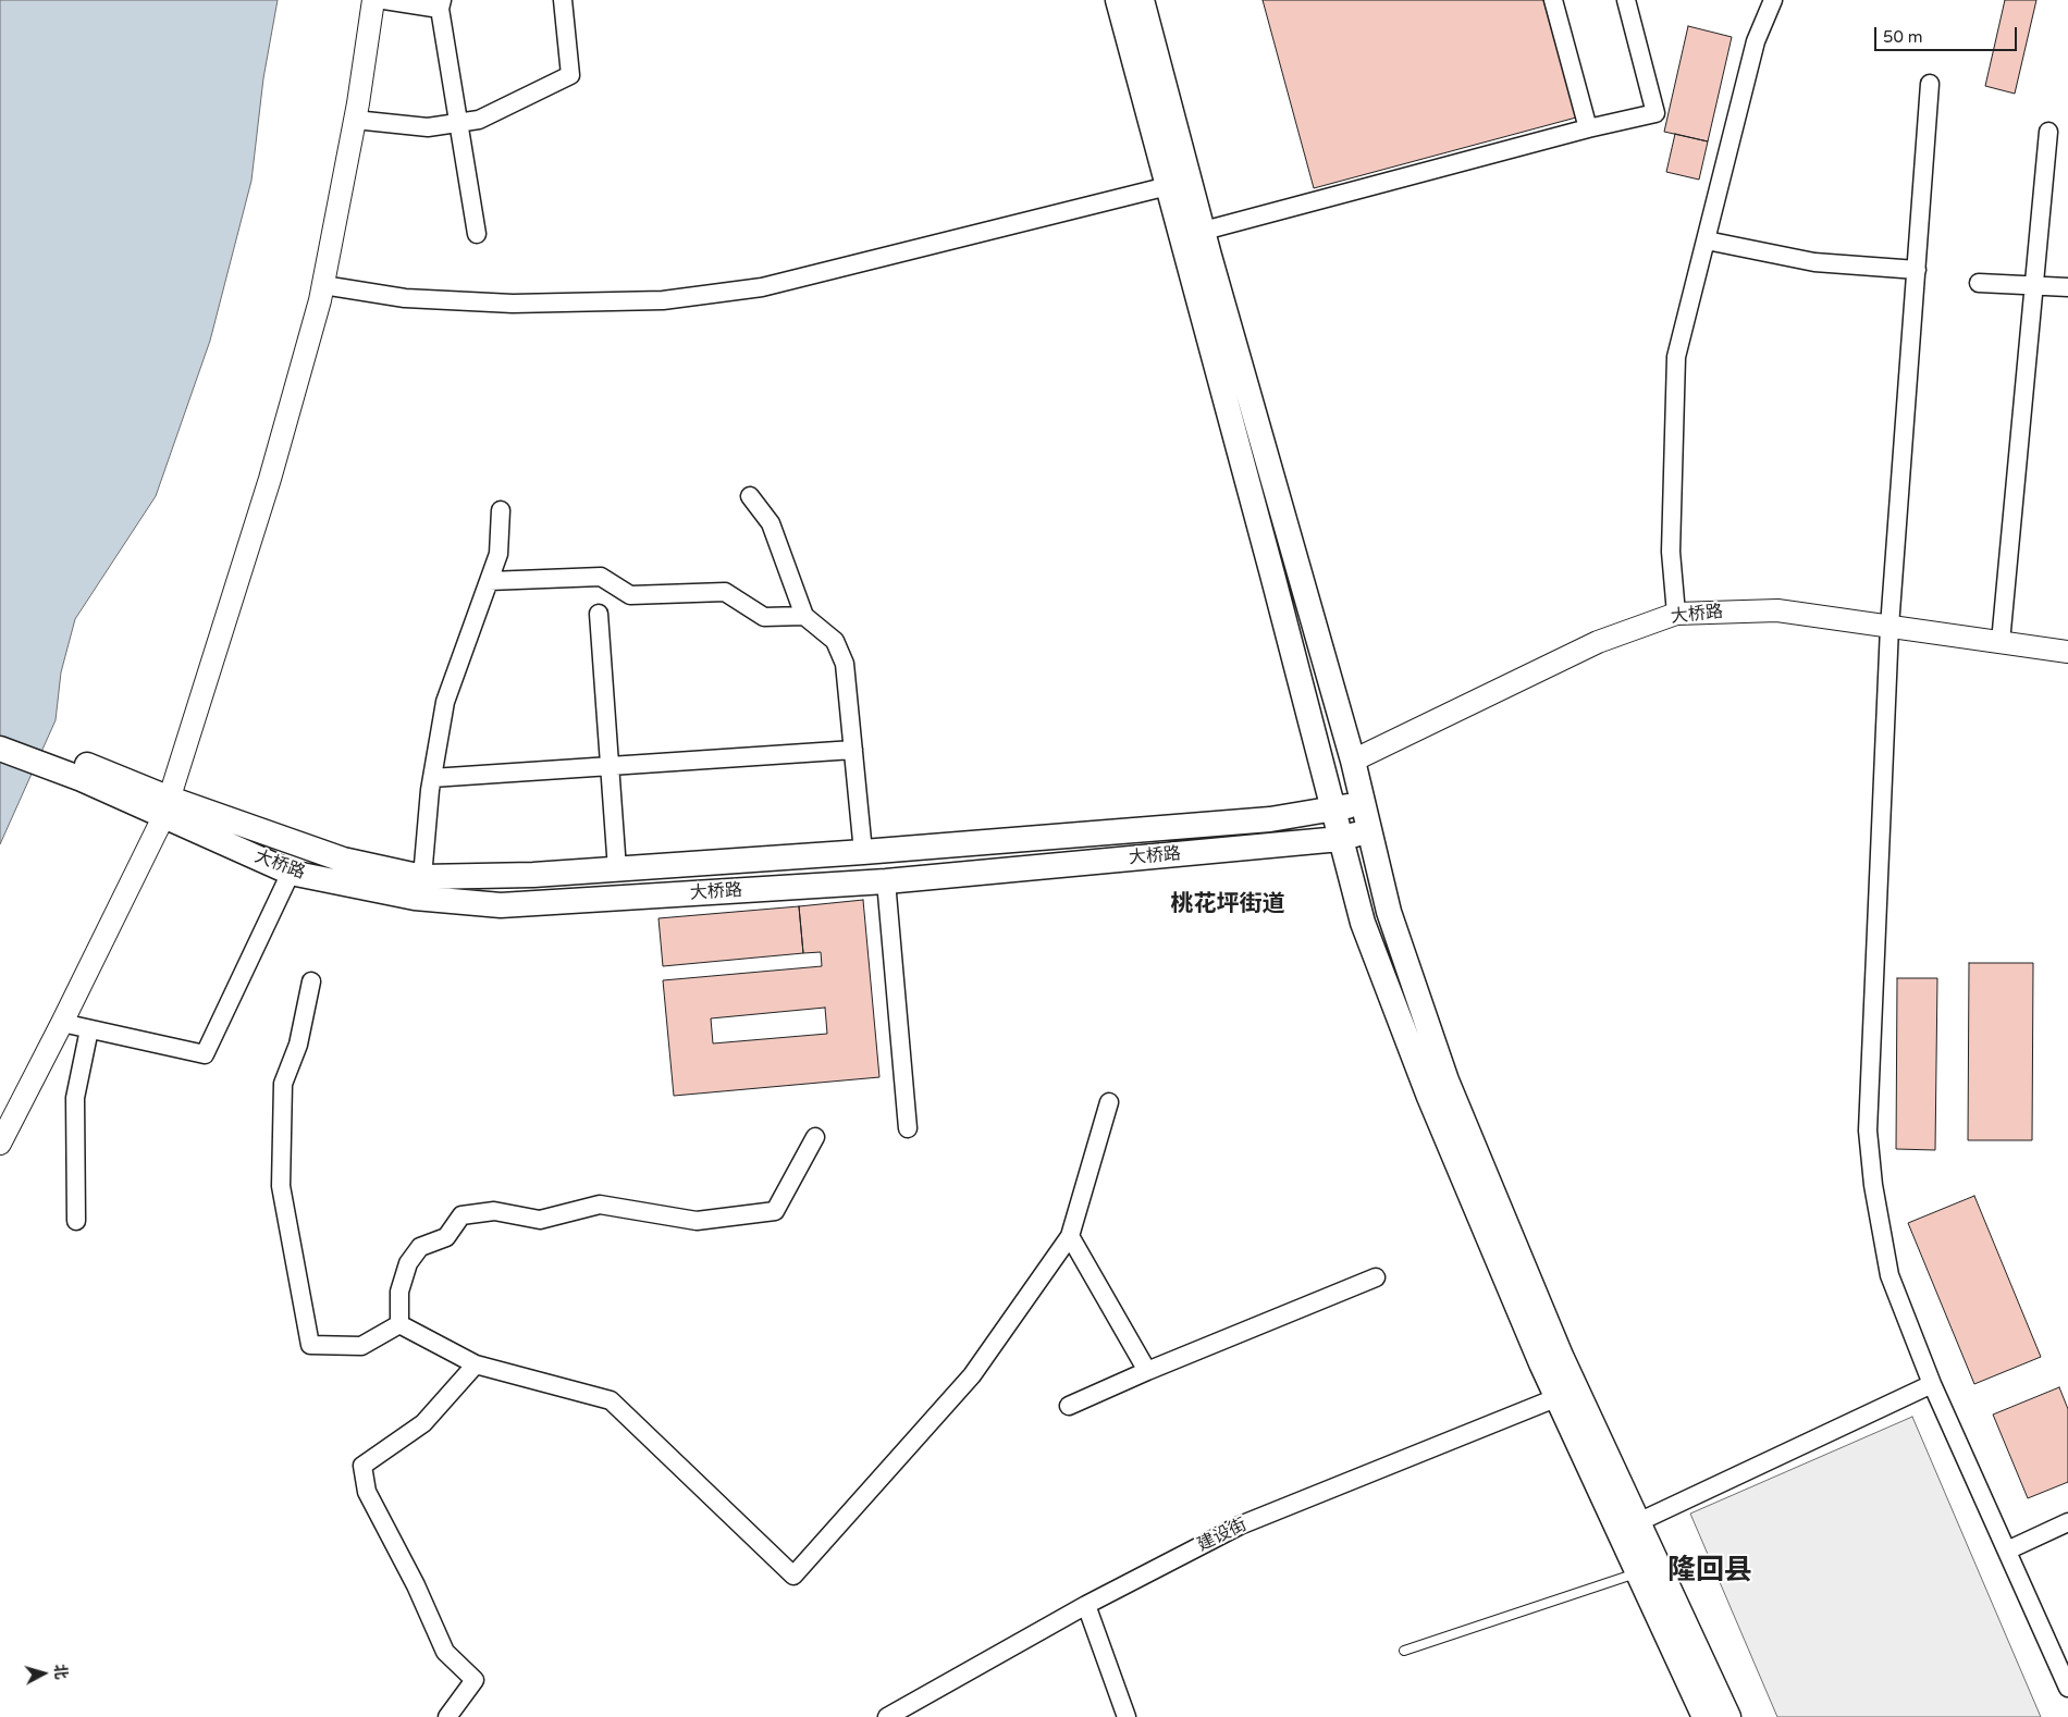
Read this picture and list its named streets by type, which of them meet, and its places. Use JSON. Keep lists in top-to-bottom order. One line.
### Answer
{"streets":{"main road":["大桥路"],"street":["建设街"]},"districts":["桃花坪街道","隆回县"],"scale_bar":"50 m","north":"right"}
